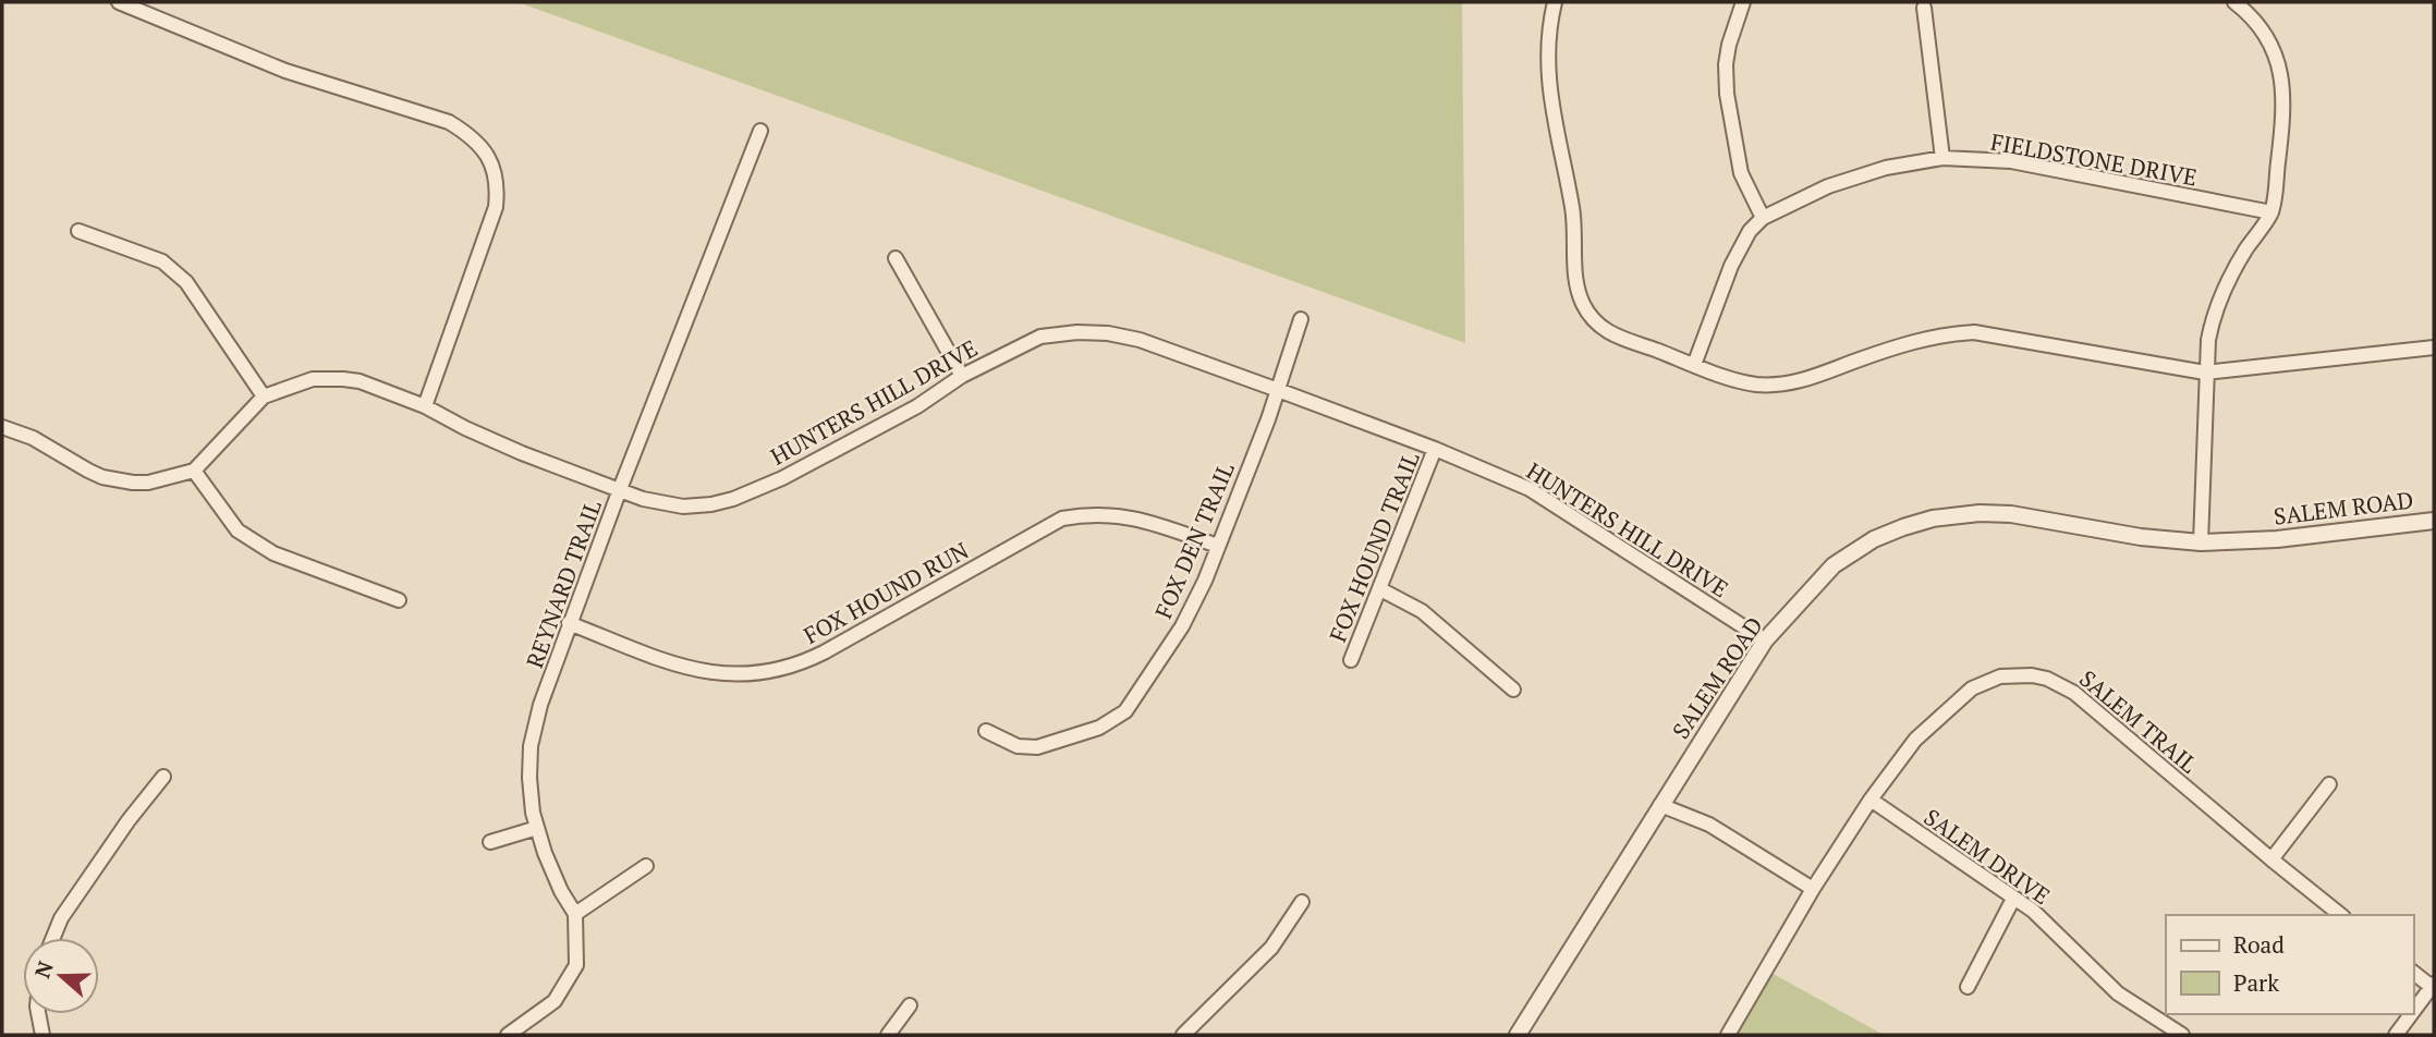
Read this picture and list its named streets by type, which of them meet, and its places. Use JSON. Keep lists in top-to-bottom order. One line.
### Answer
{"streets":{"street":["FIELDSTONE DRIVE","HUNTERS HILL DRIVE","SALEM ROAD","FOX DEN TRAIL","FOX HOUND TRAIL","REYNARD TRAIL","FOX HOUND RUN","SALEM TRAIL","SALEM DRIVE"]},"crossings":[["HUNTERS HILL DRIVE","SALEM ROAD"],["HUNTERS HILL DRIVE","FOX DEN TRAIL"],["HUNTERS HILL DRIVE","FOX HOUND TRAIL"],["HUNTERS HILL DRIVE","REYNARD TRAIL"],["FOX DEN TRAIL","FOX HOUND RUN"],["REYNARD TRAIL","FOX HOUND RUN"],["SALEM TRAIL","SALEM DRIVE"]],"legend":["Road","Park"],"north":"left"}
